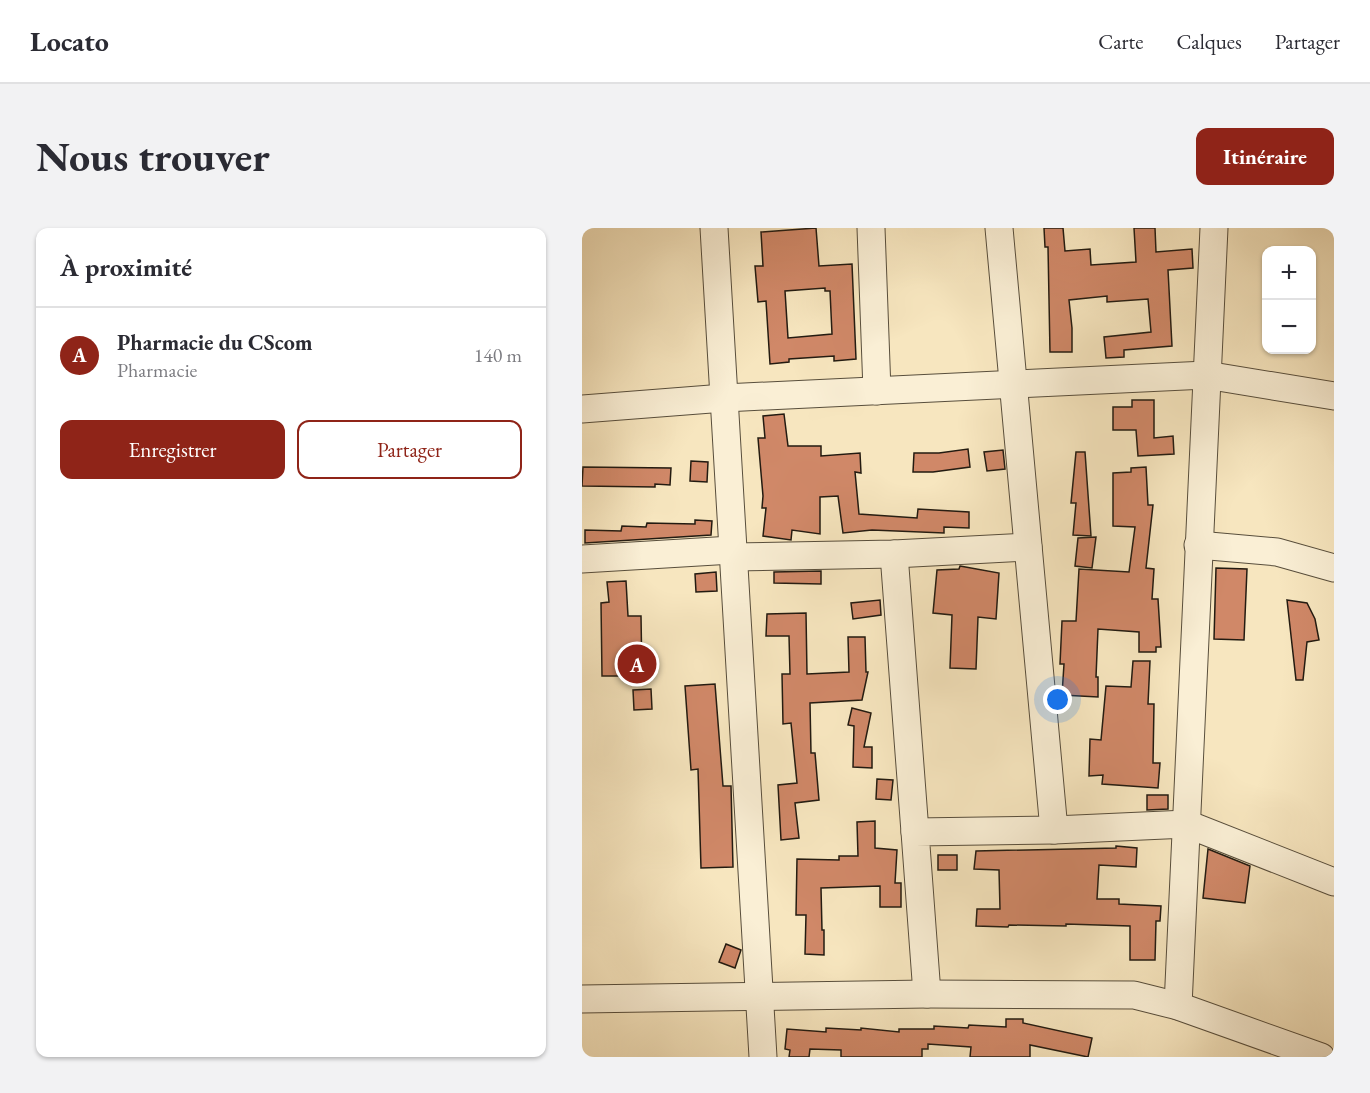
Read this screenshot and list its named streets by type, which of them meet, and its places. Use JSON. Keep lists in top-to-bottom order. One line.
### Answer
{"page":{"header":"Locato","nav":["Carte","Calques","Partager"],"buttons":["Itinéraire",["Enregistrer","Partager"]],"title":"Nous trouver","heading":"À proximité","map_buttons":["+","−"],"list":[{"mark":"A","name":"Pharmacie du CScom","note":"Pharmacie","value":"140 m"}],"pins":"A"}}
